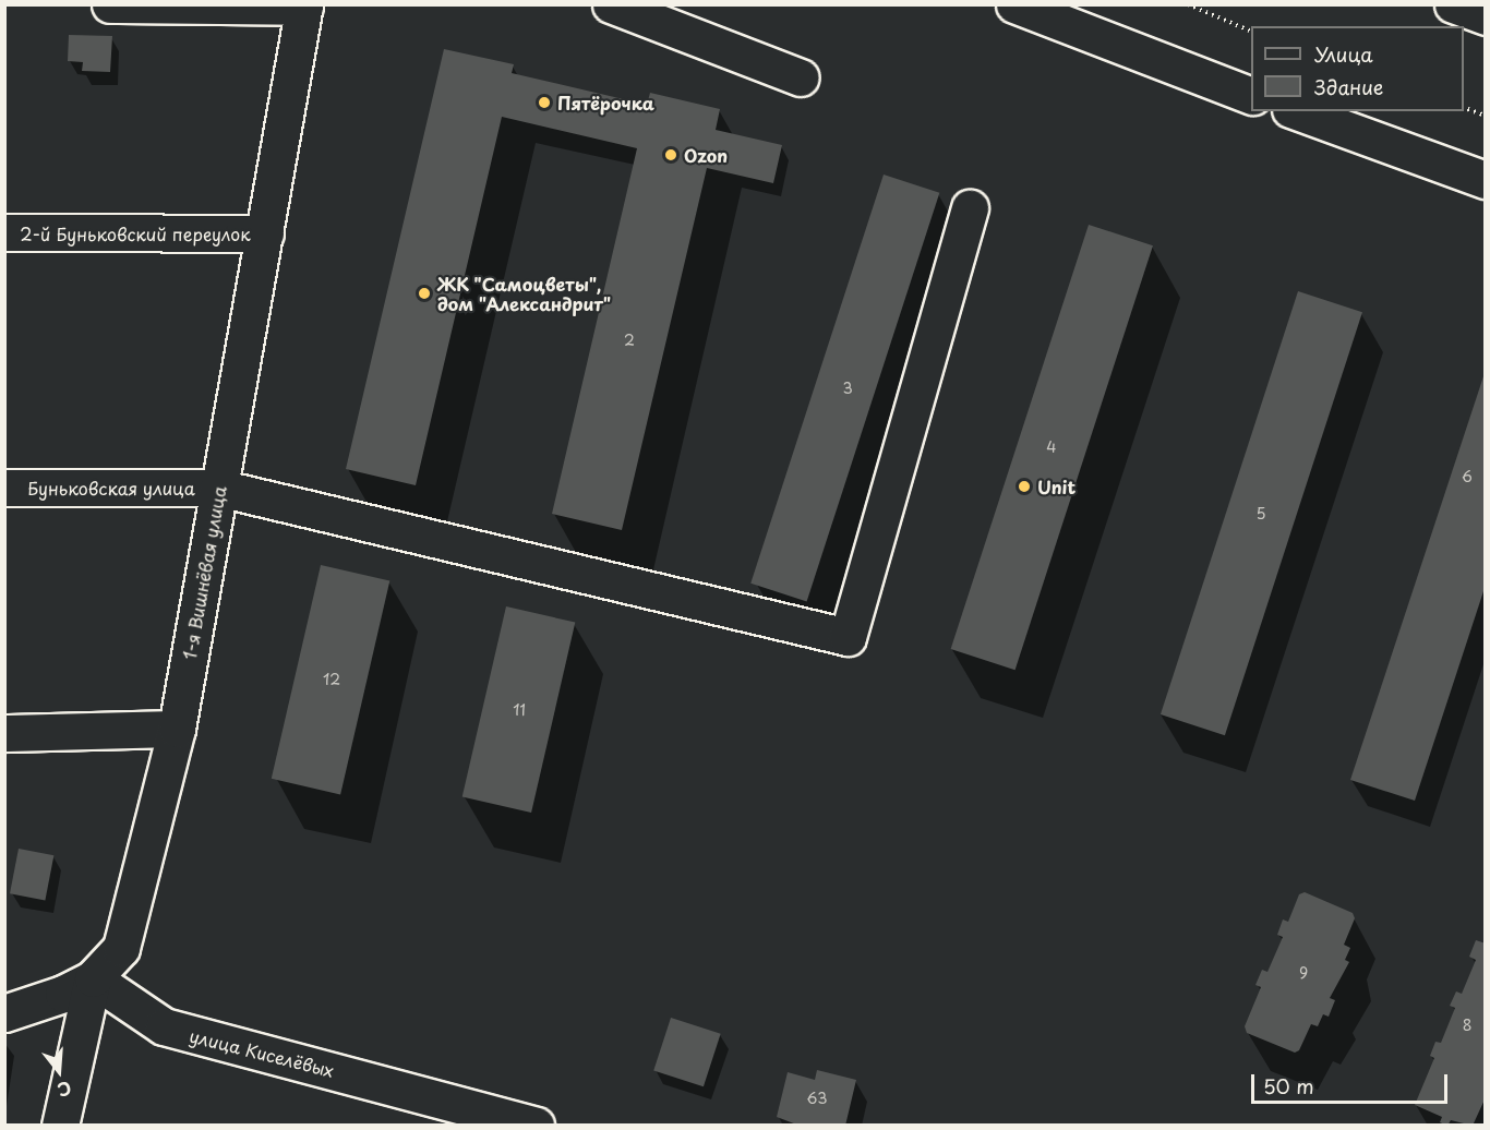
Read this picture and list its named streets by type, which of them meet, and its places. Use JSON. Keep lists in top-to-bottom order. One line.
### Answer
{"streets":{"street":["2-й Буньковский переулок","Буньковская улица","1-я Вишнёвая улица","улица Киселёвых"]},"crossings":[["2-й Буньковский переулок","1-я Вишнёвая улица"],["Буньковская улица","1-я Вишнёвая улица"],["1-я Вишнёвая улица","улица Киселёвых"]],"places":["Пятёрочка","Ozon","ЖК \"Самоцветы\", дом \"Александрит\"","Unit"],"house_numbers":["2","3","4","6","5","12","11","9","8","63"],"legend":["Улица","Здание"],"scale_bar":"50 m","north":"bottom"}
